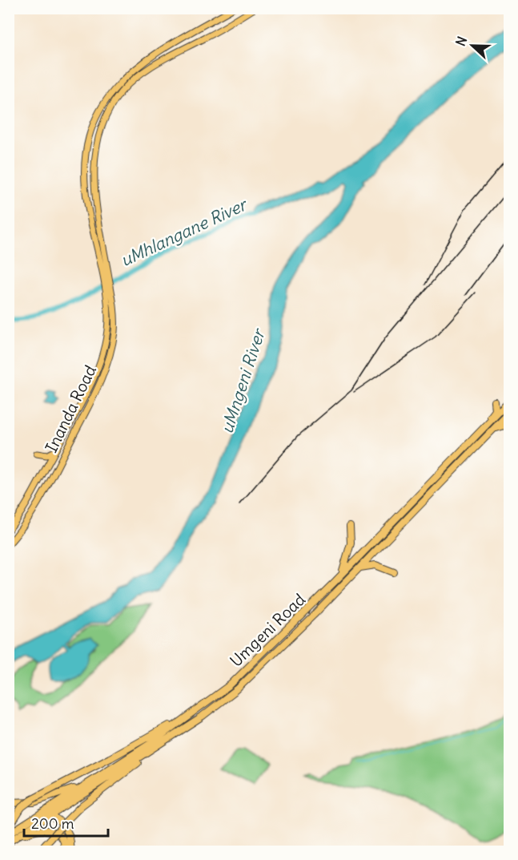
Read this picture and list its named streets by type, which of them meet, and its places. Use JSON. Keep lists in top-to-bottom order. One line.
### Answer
{"streets":{"highway":["Umgeni Road"],"main road":["Inanda Road"]},"water":["uMhlangane River","uMngeni River"],"scale_bar":"200 m","north":"left"}
